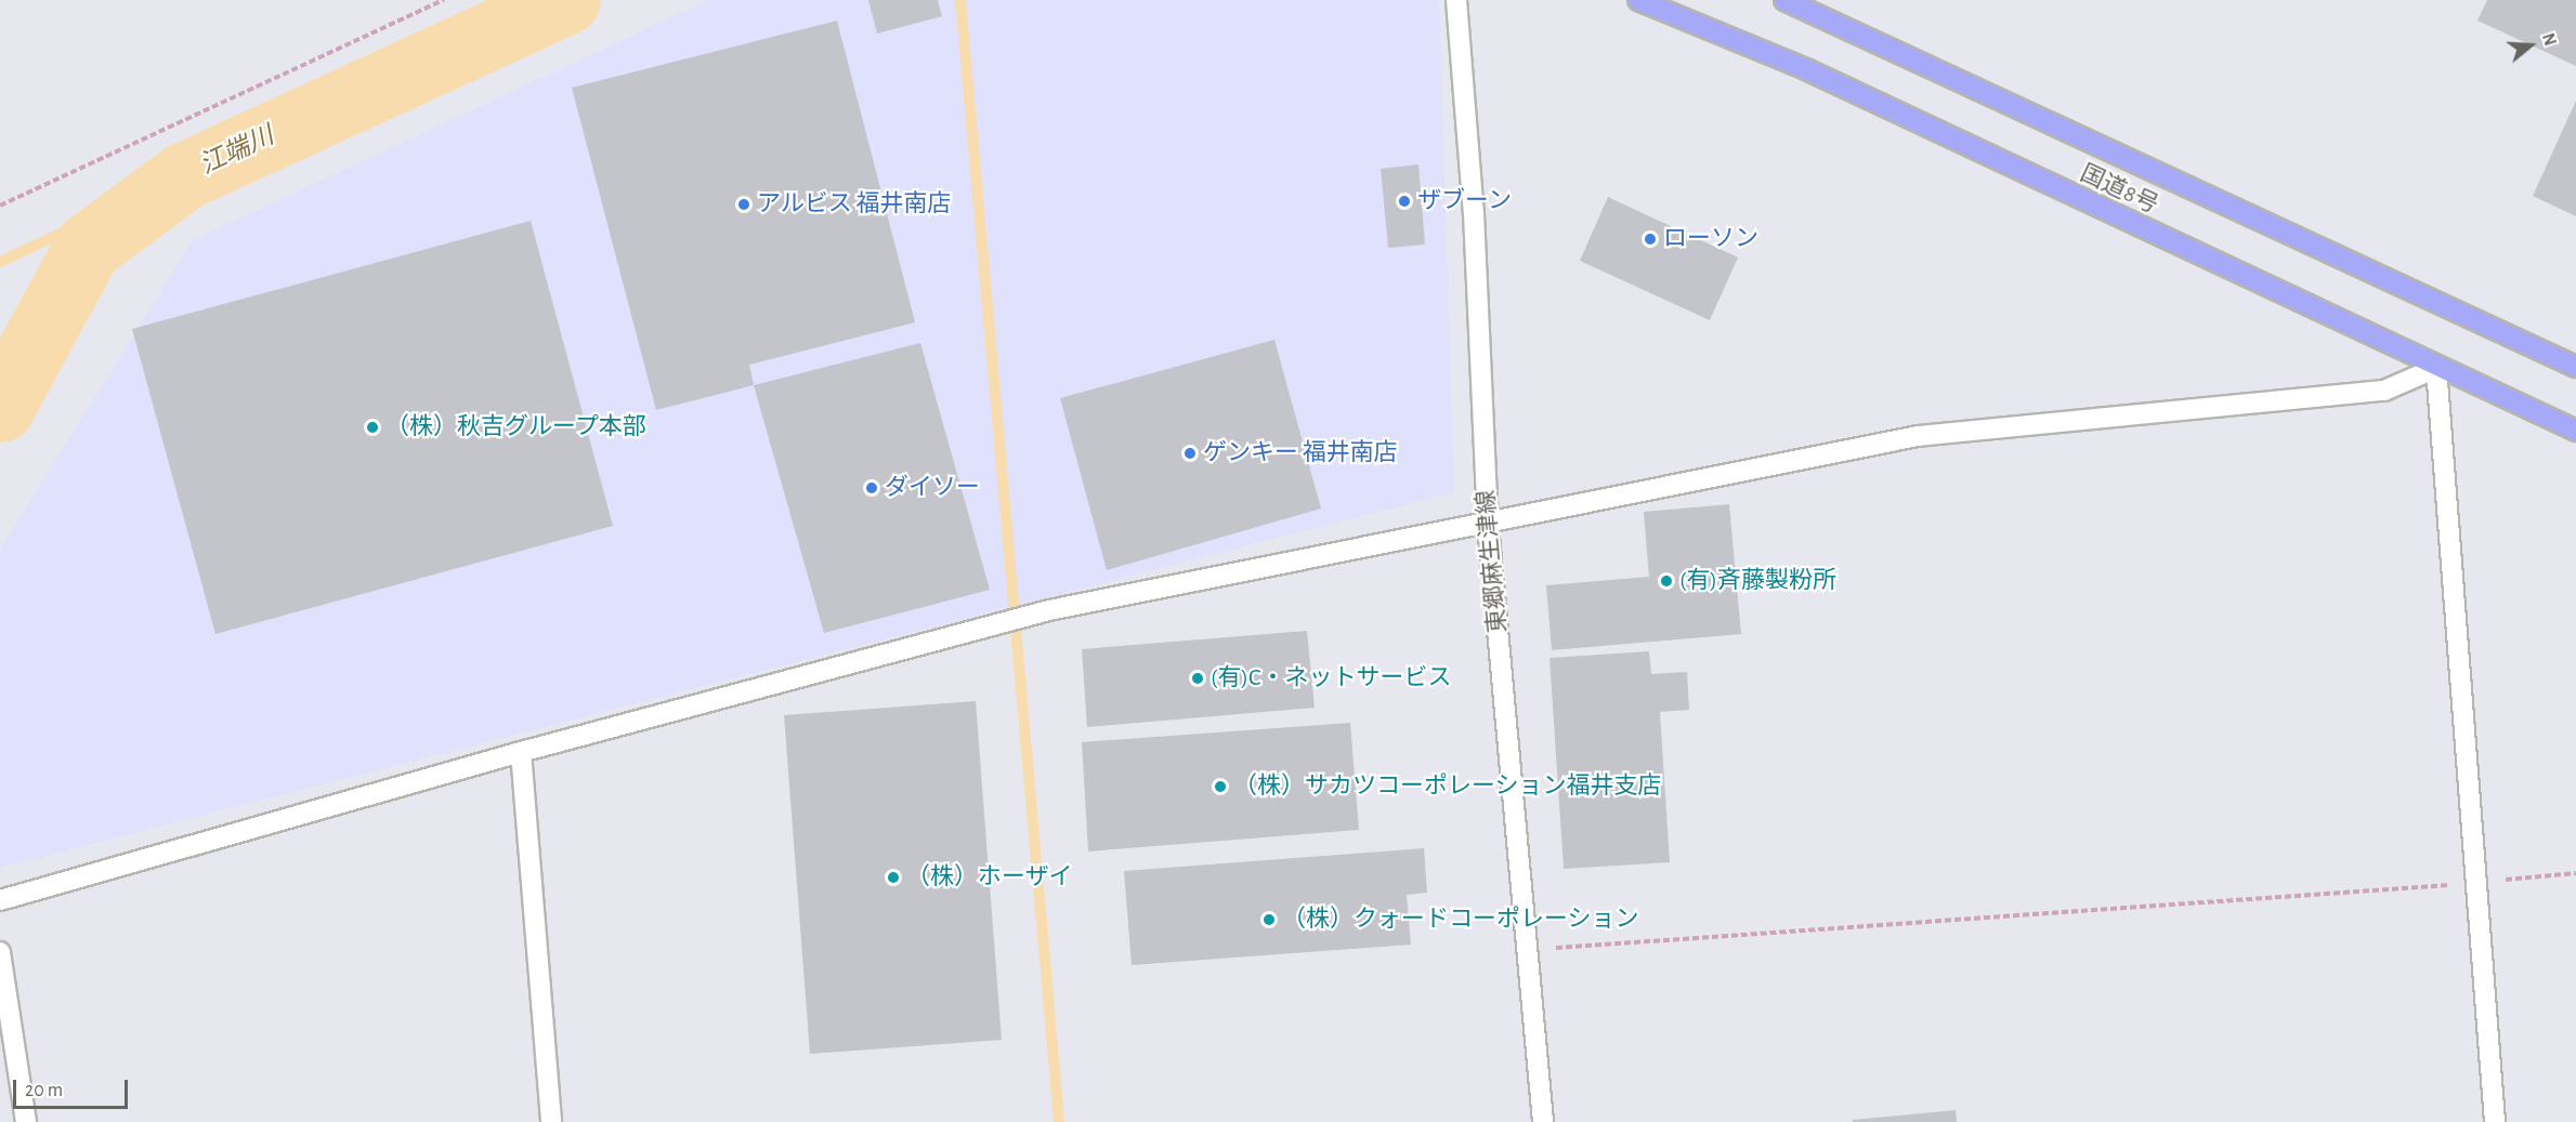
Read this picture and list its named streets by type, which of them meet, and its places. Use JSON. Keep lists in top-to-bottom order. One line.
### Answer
{"streets":{"highway":["国道8号"],"street":["東郷麻生津線"]},"water":["江端川"],"places":["ザブーン","アルビス 福井南店","ローソン","（株）秋吉グループ本部","ゲンキー 福井南店","ダイソー","(有)斉藤製粉所","(有)C・ネットサービス","（株）サカツコーポレーション福井支店","（株）ホーザイ","（株）クォードコーポレーション"],"scale_bar":"20 m","north":"right"}
